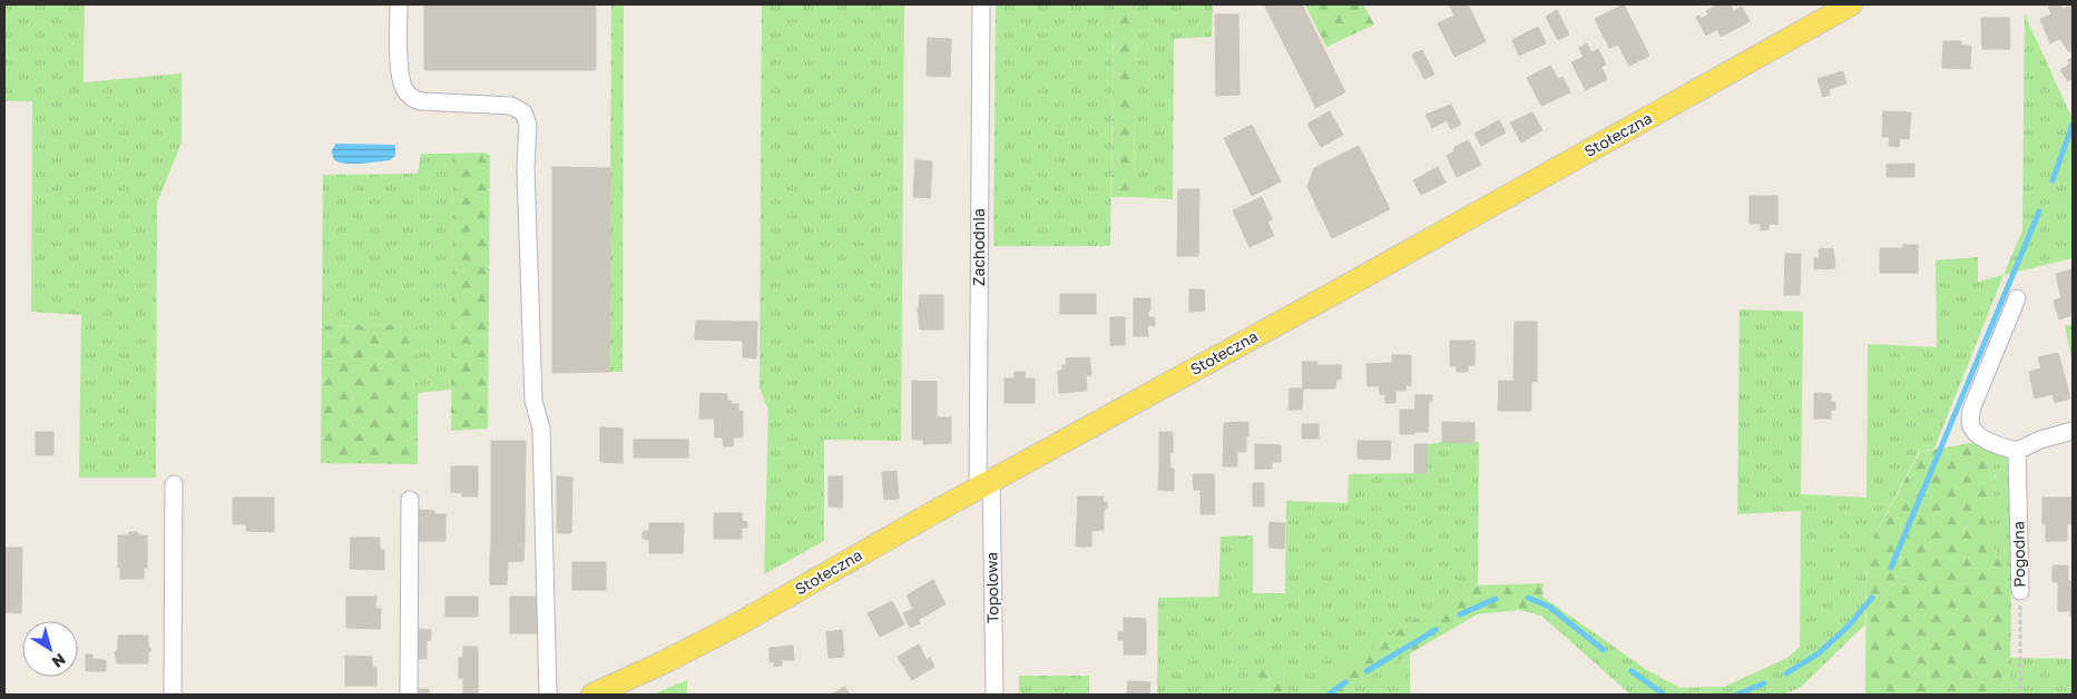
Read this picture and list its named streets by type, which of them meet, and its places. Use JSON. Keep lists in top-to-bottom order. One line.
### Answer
{"streets":{"main road":["Stołeczna"],"street":["Zachodnia","Pogodna","Topolowa"]},"crossings":[["Stołeczna","Zachodnia"],["Stołeczna","Topolowa"],["Zachodnia","Topolowa"]],"north":"bottom right"}
